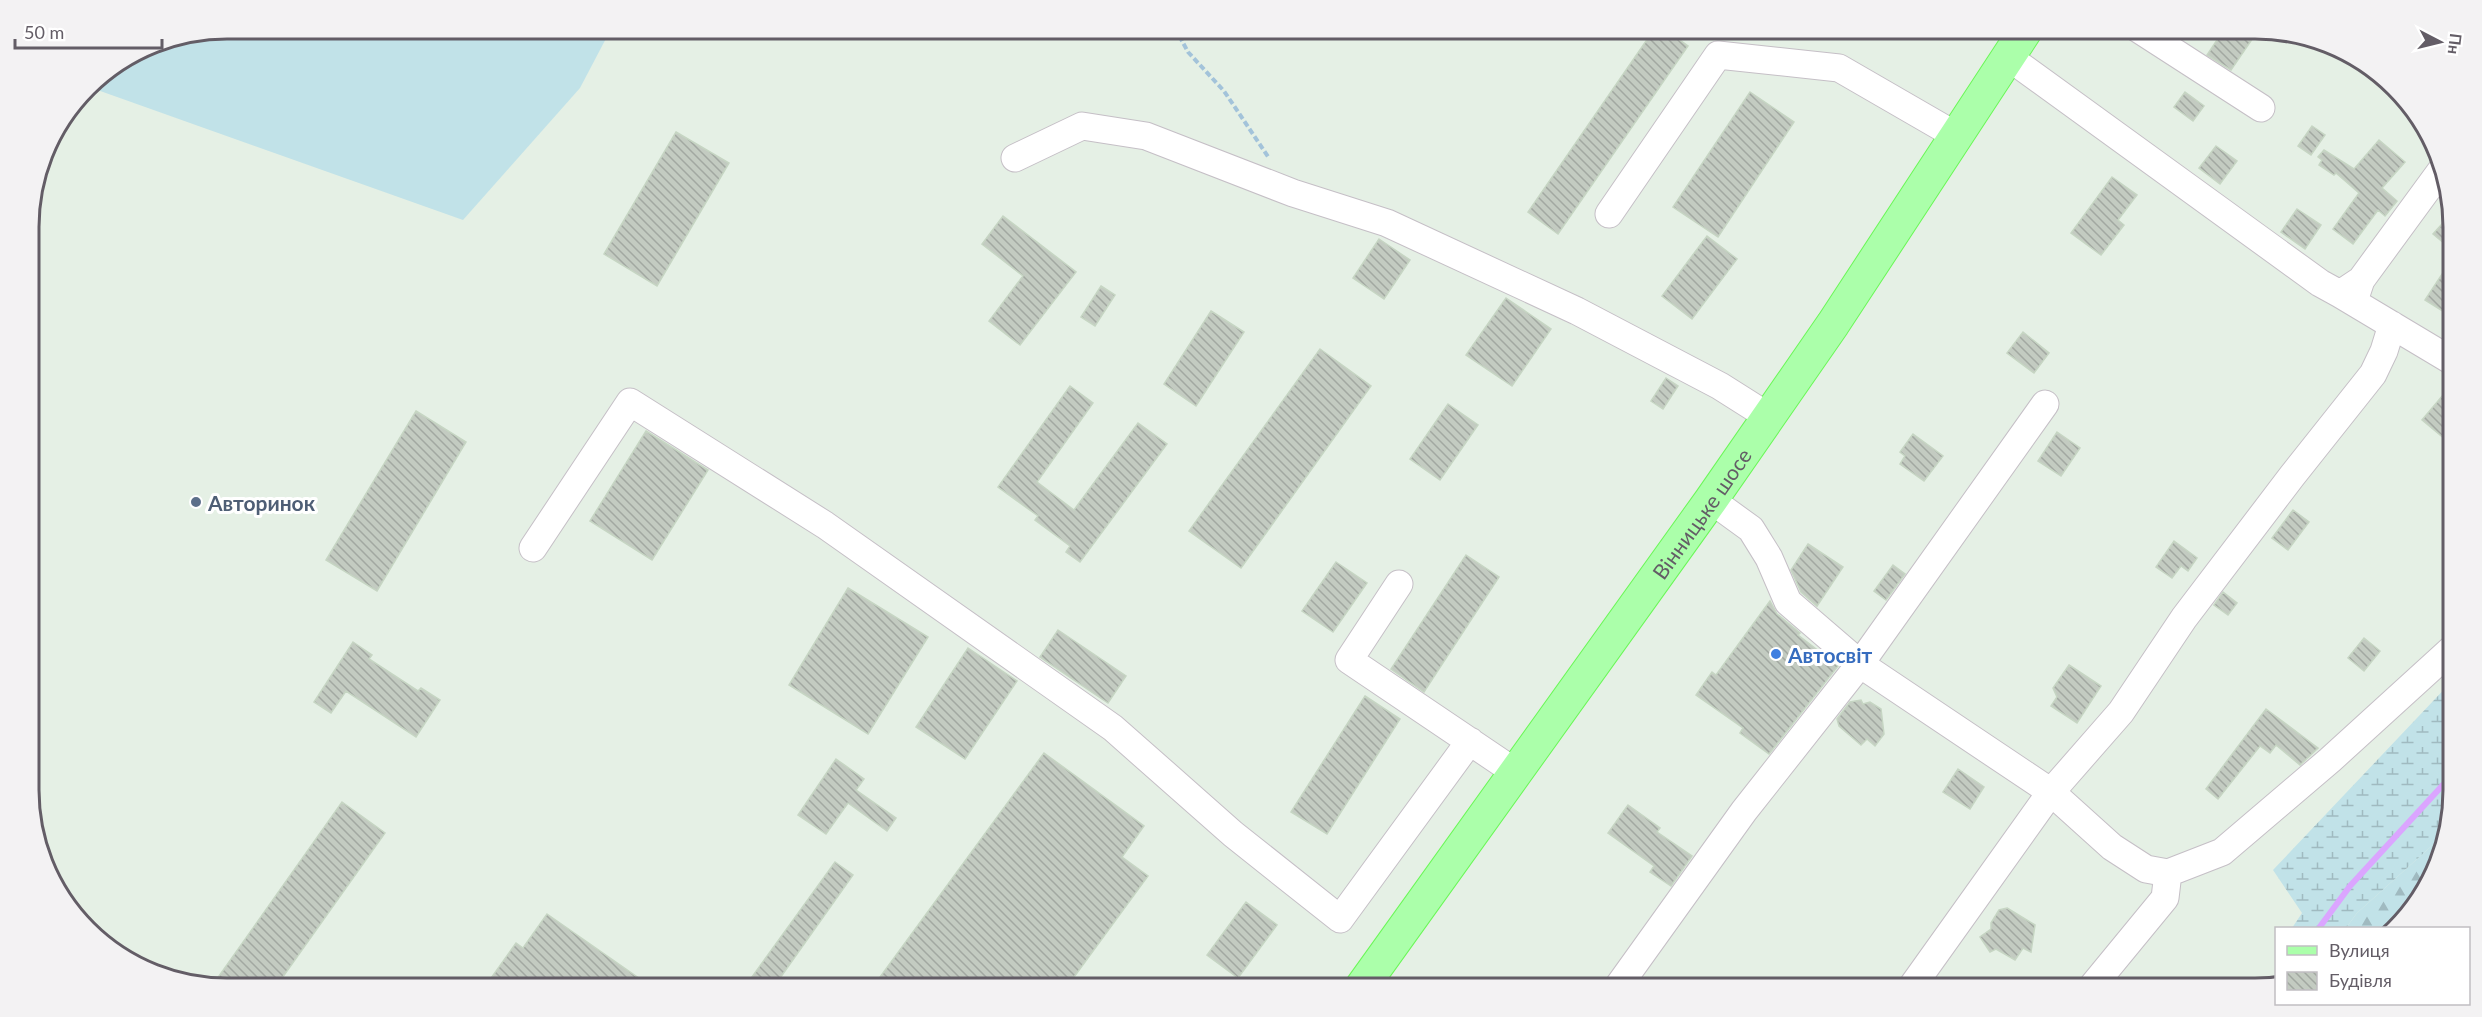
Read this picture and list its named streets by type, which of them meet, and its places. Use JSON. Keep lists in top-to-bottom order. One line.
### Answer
{"streets":{"main road":["Вінницьке шосе"]},"places":["Авторинок","Автосвіт"],"legend":["Вулиця","Будівля"],"scale_bar":"50 m","north":"right"}
